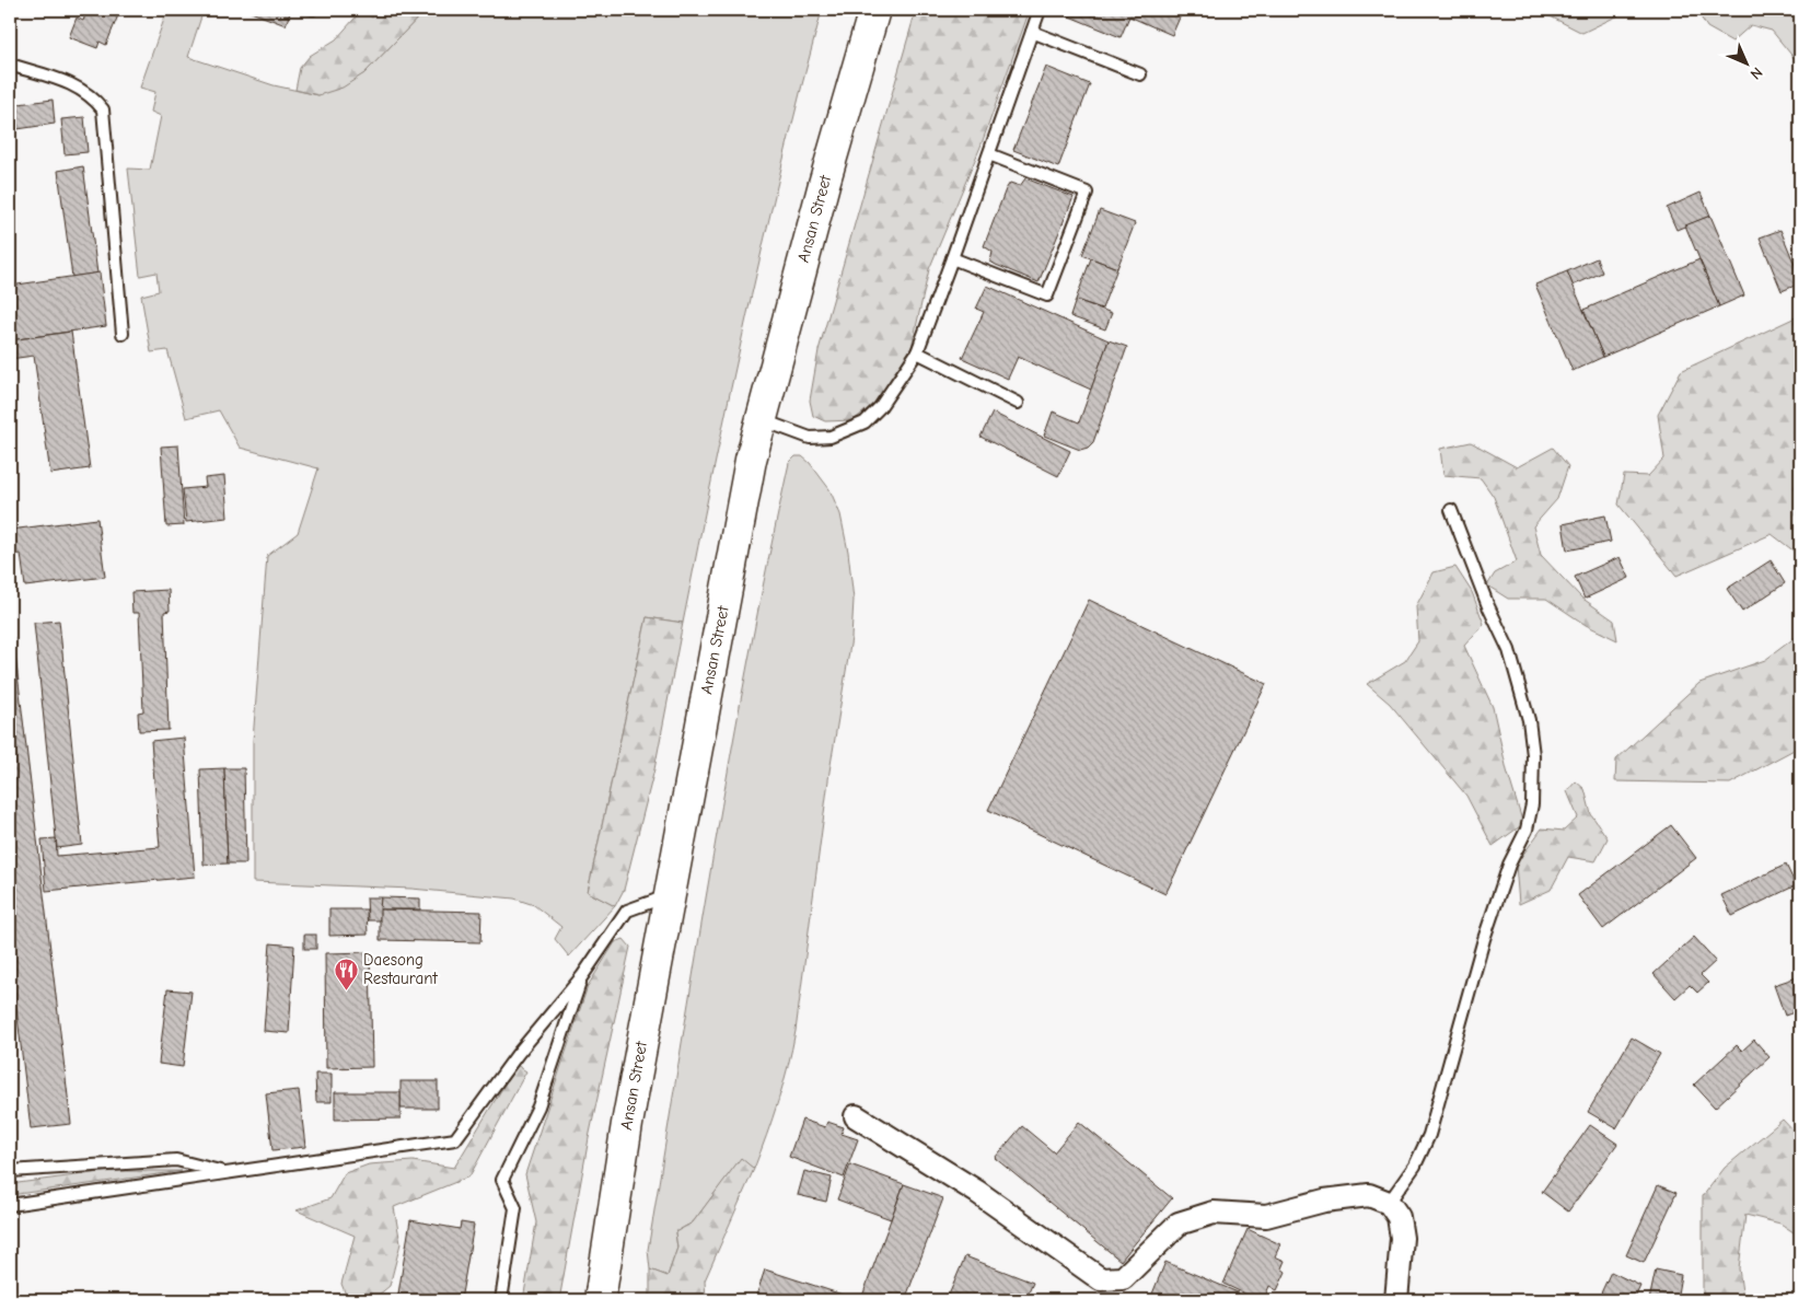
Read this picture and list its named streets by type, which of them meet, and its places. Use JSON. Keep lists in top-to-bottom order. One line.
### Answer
{"streets":{"main road":["Ansan Street"]},"places":{"restaurant":["Daesong Restaurant"]},"north":"bottom right"}
